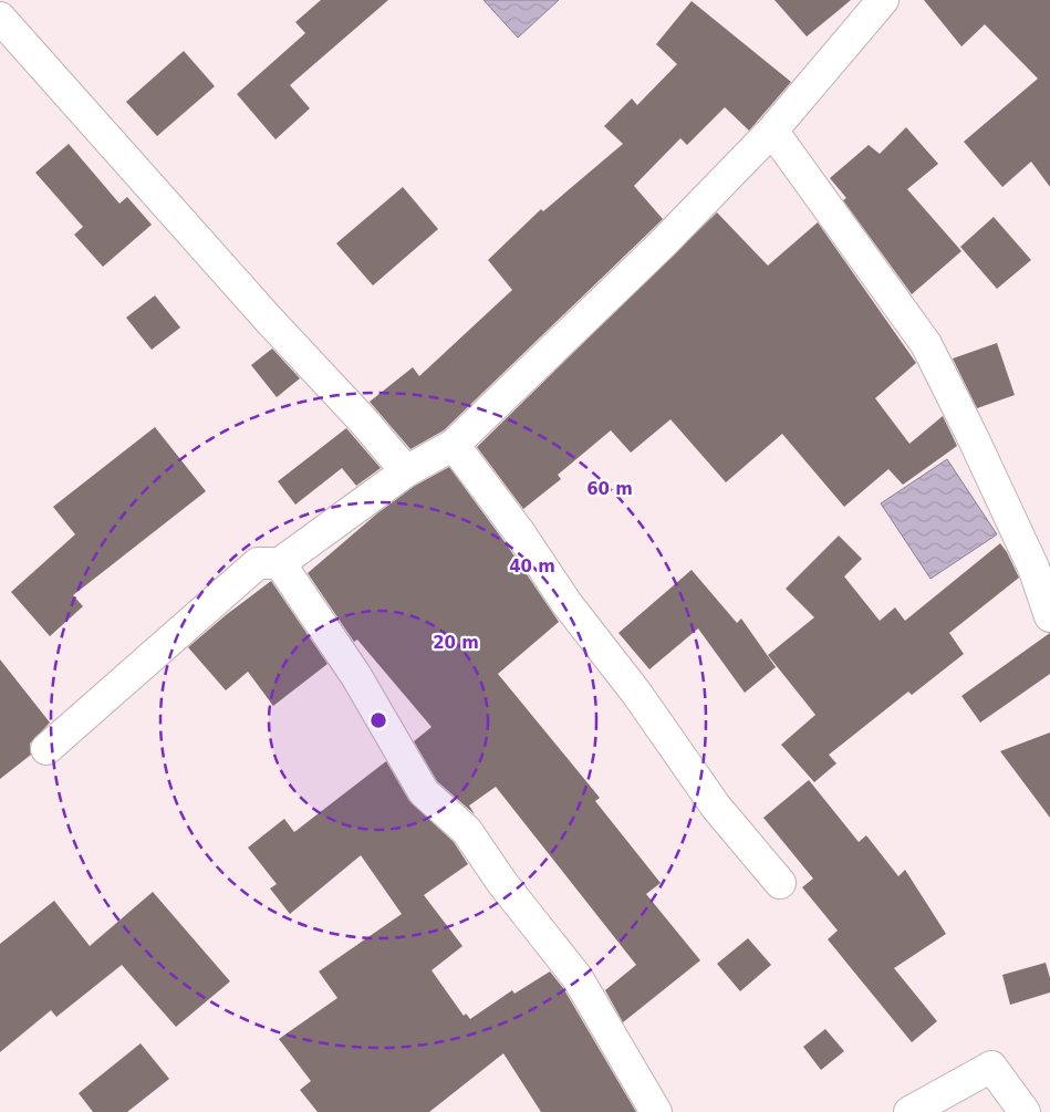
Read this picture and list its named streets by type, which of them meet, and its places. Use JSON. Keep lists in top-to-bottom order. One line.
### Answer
{"rings":["60 m","40 m","20 m"]}
